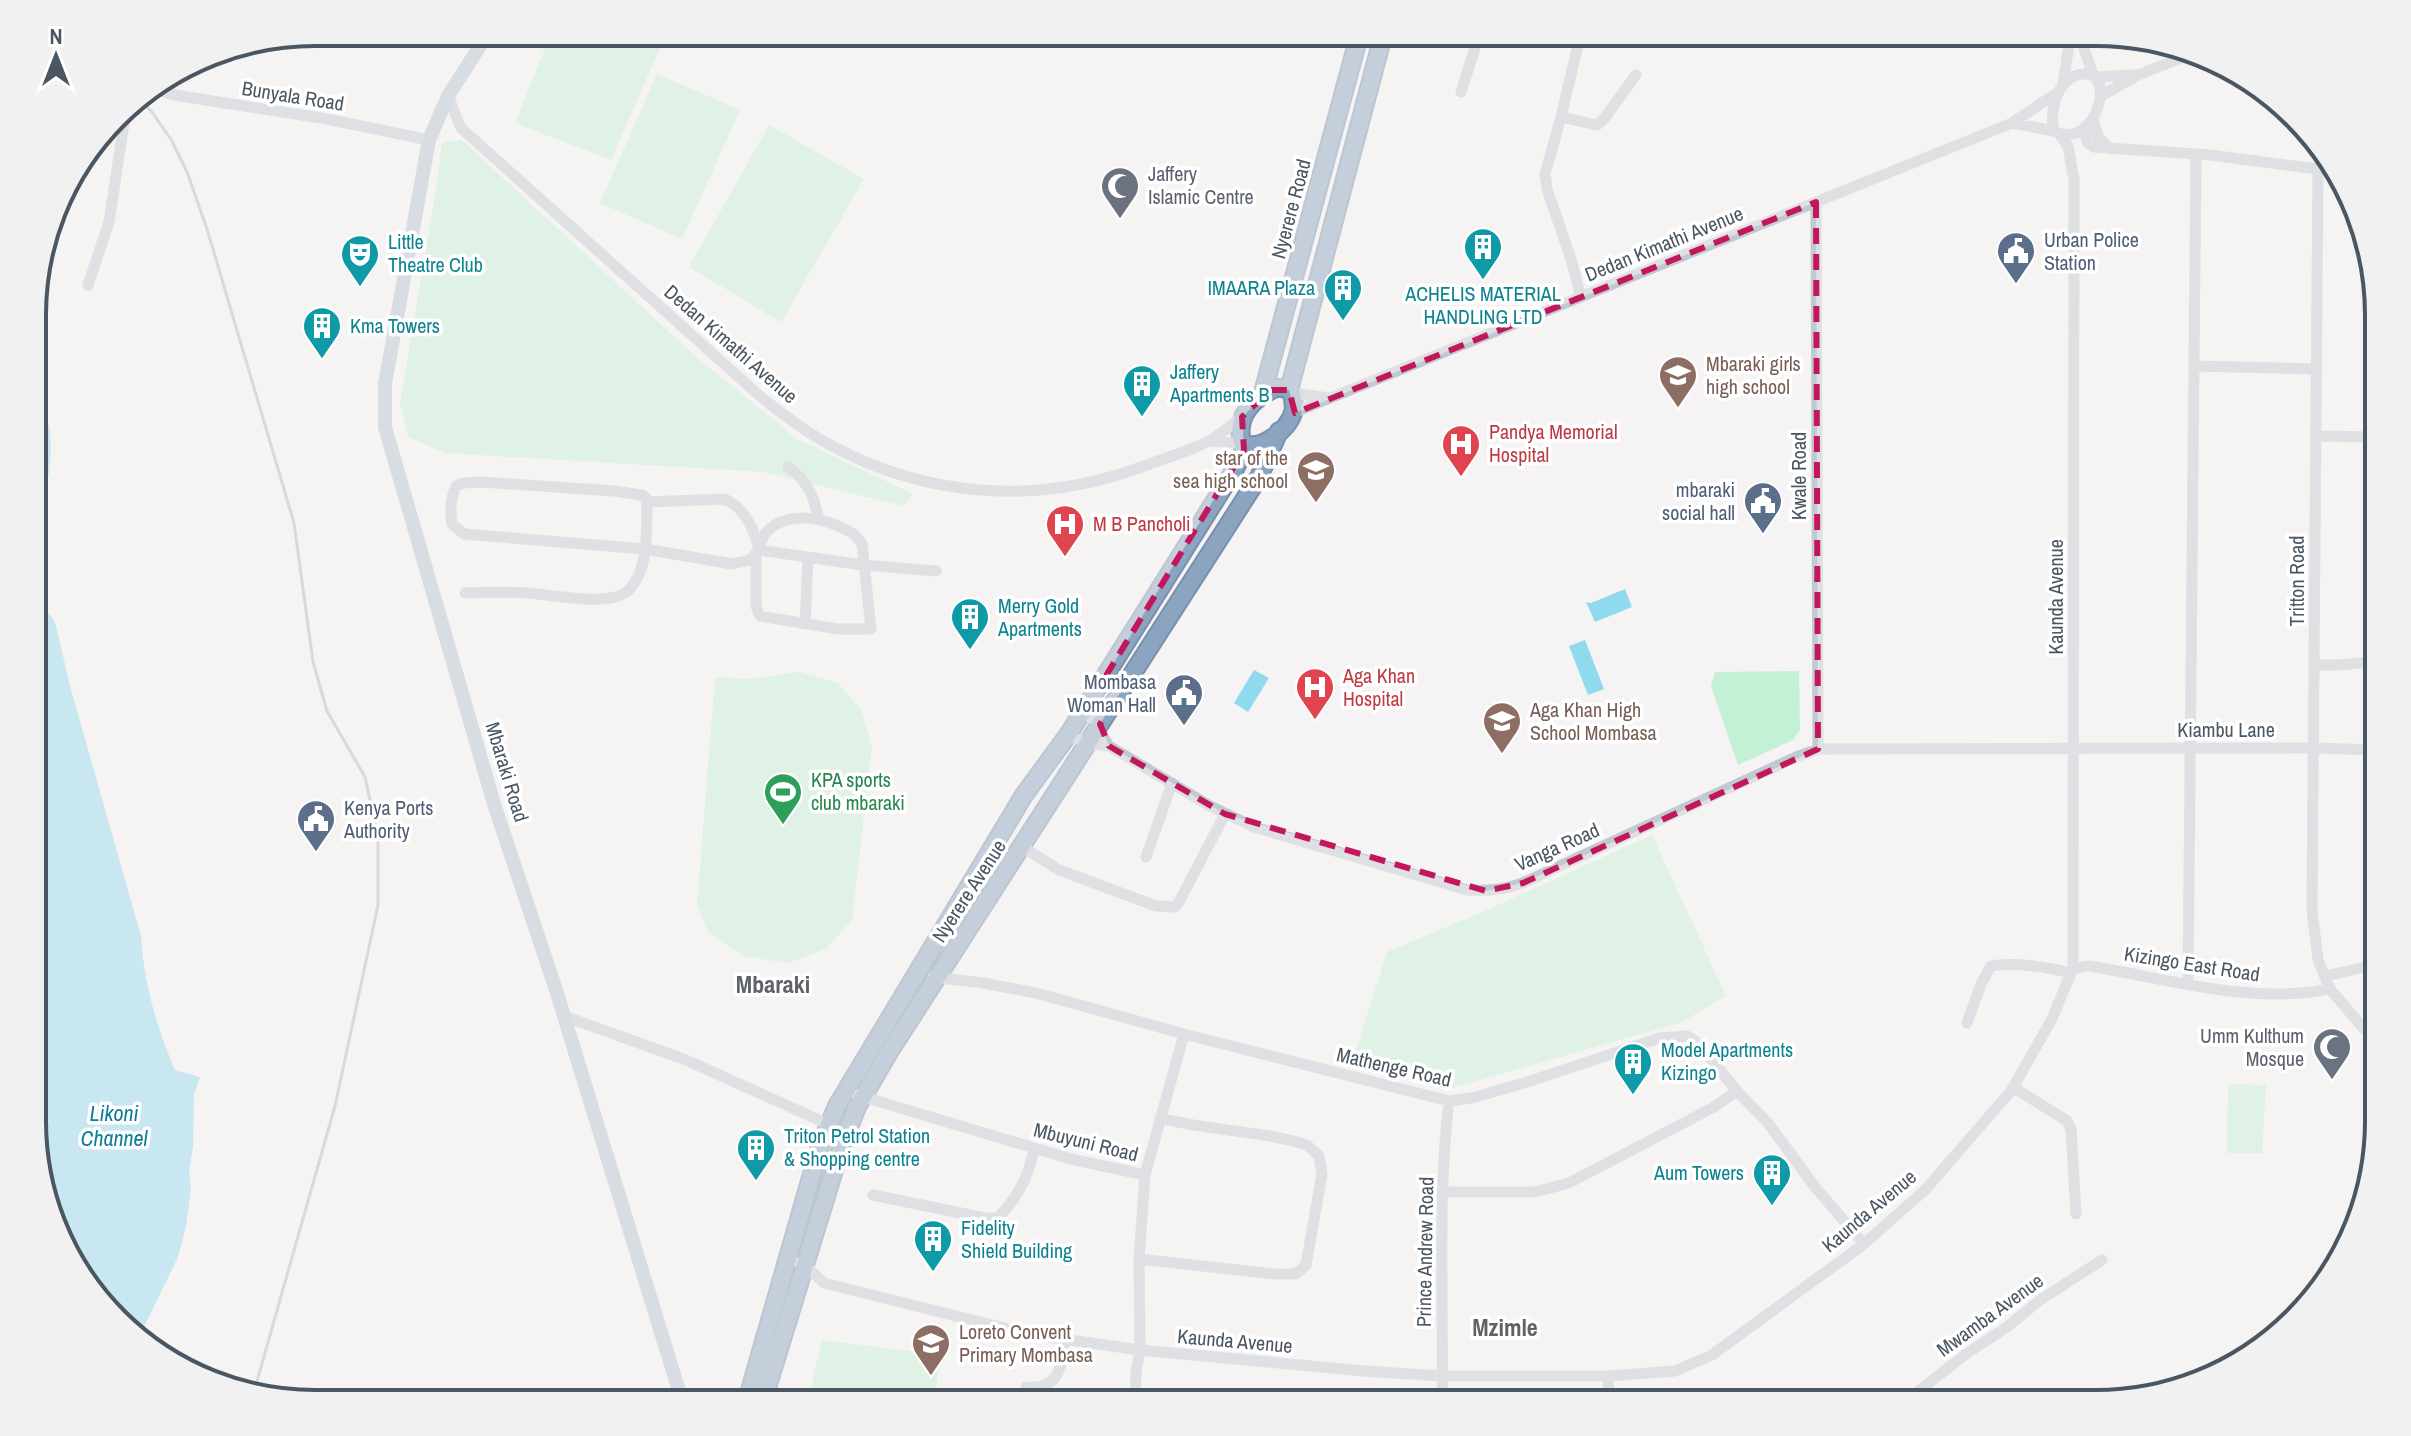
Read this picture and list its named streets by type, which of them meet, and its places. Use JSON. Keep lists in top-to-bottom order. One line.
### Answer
{"streets":{"highway":["Nyerere Road","Nyerere Avenue"],"main road":["Mbaraki Road"],"street":["Bunyala Road","Dedan Kimathi Avenue","Kwale Road","Tritton Road","Kaunda Avenue","Kiambu Lane","Vanga Road","Kizingo East Road","Mathenge Road","Mbuyuni Road","Prince Andrew Road","Mwamba Avenue"]},"crossings":[["Bunyala Road","Mbaraki Road"],["Dedan Kimathi Avenue","Kwale Road"],["Dedan Kimathi Avenue","Mbaraki Road"],["Kwale Road","Vanga Road"],["Tritton Road","Kiambu Lane"],["Tritton Road","Kizingo East Road"],["Kaunda Avenue","Kiambu Lane"],["Kaunda Avenue","Vanga Road"],["Kaunda Avenue","Nyerere Avenue"],["Kaunda Avenue","Kizingo East Road"],["Kaunda Avenue","Mathenge Road"],["Kaunda Avenue","Mbuyuni Road"],["Kaunda Avenue","Prince Andrew Road"],["Kiambu Lane","Vanga Road"],["Vanga Road","Nyerere Avenue"],["Nyerere Avenue","Mathenge Road"],["Nyerere Avenue","Mbuyuni Road"],["Mathenge Road","Prince Andrew Road"]],"districts":["Mbaraki","Mzimle"],"water":["Likoni Channel"],"places":{"mosque":["Jaffery Islamic Centre","Umm Kulthum Mosque"],"building":["ACHELIS MATERIAL HANDLING LTD","IMAARA Plaza","Kma Towers","Jaffery Apartments B","Merry Gold Apartments","Model Apartments Kizingo","Triton Petrol Station & Shopping centre","Aum Towers","Fidelity Shield Building"],"public building":["Urban Police Station","mbaraki social hall","Mombasa Woman Hall","Kenya Ports Authority"],"theatre":["Little Theatre Club"],"school or university":["Mbaraki girls high school","star of the sea high school","Aga Khan High School Mombasa","Loreto Convent Primary Mombasa"],"hospital":["Pandya Memorial Hospital","M B Pancholi","Aga Khan Hospital"],"sports":["KPA sports club mbaraki"]},"north":"top"}
